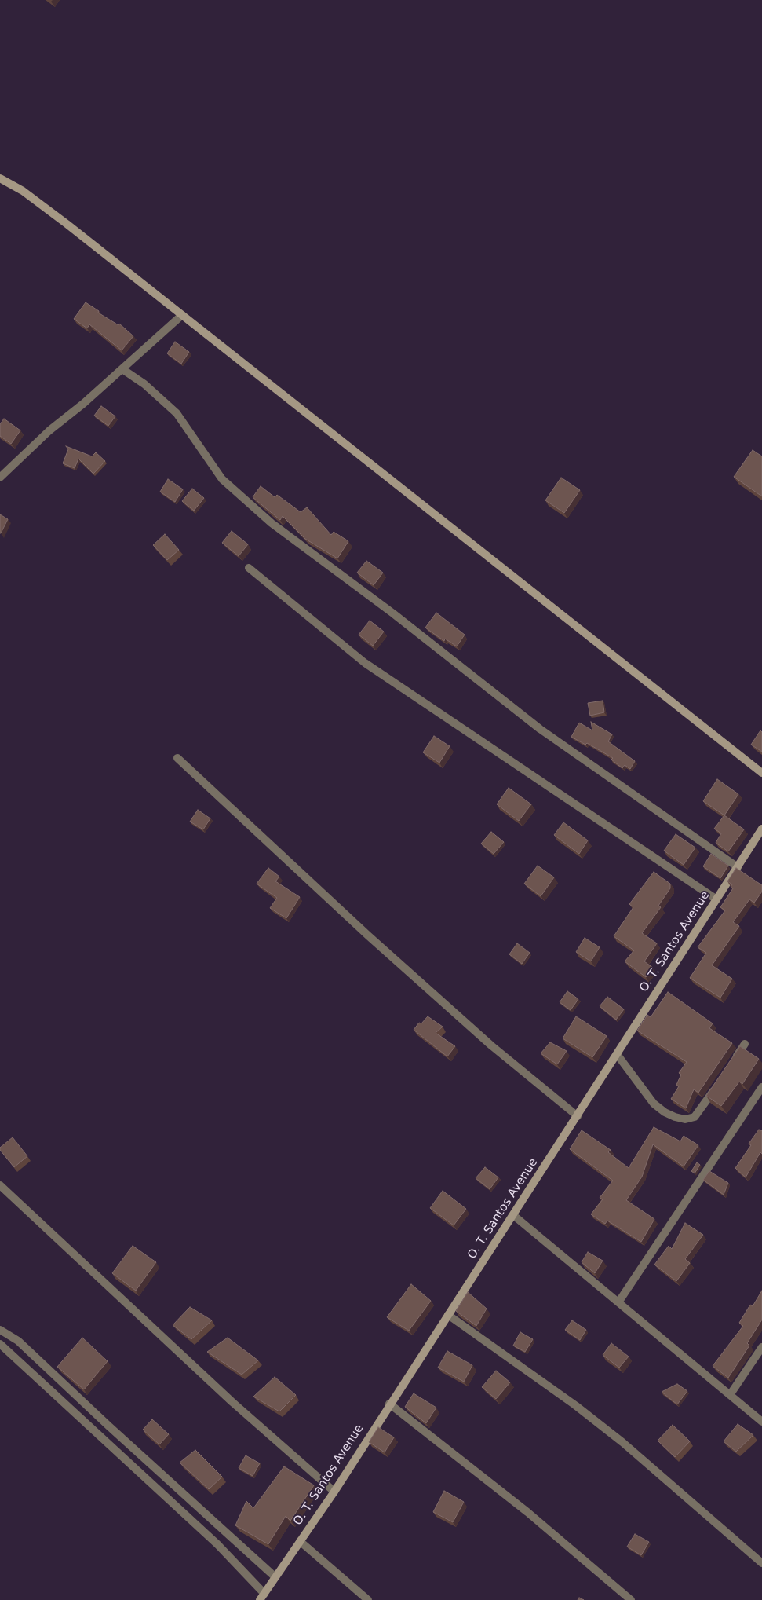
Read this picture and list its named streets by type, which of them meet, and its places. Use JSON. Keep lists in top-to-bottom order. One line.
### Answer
{"streets":{"street":["O. T. Santos Avenue"]}}
